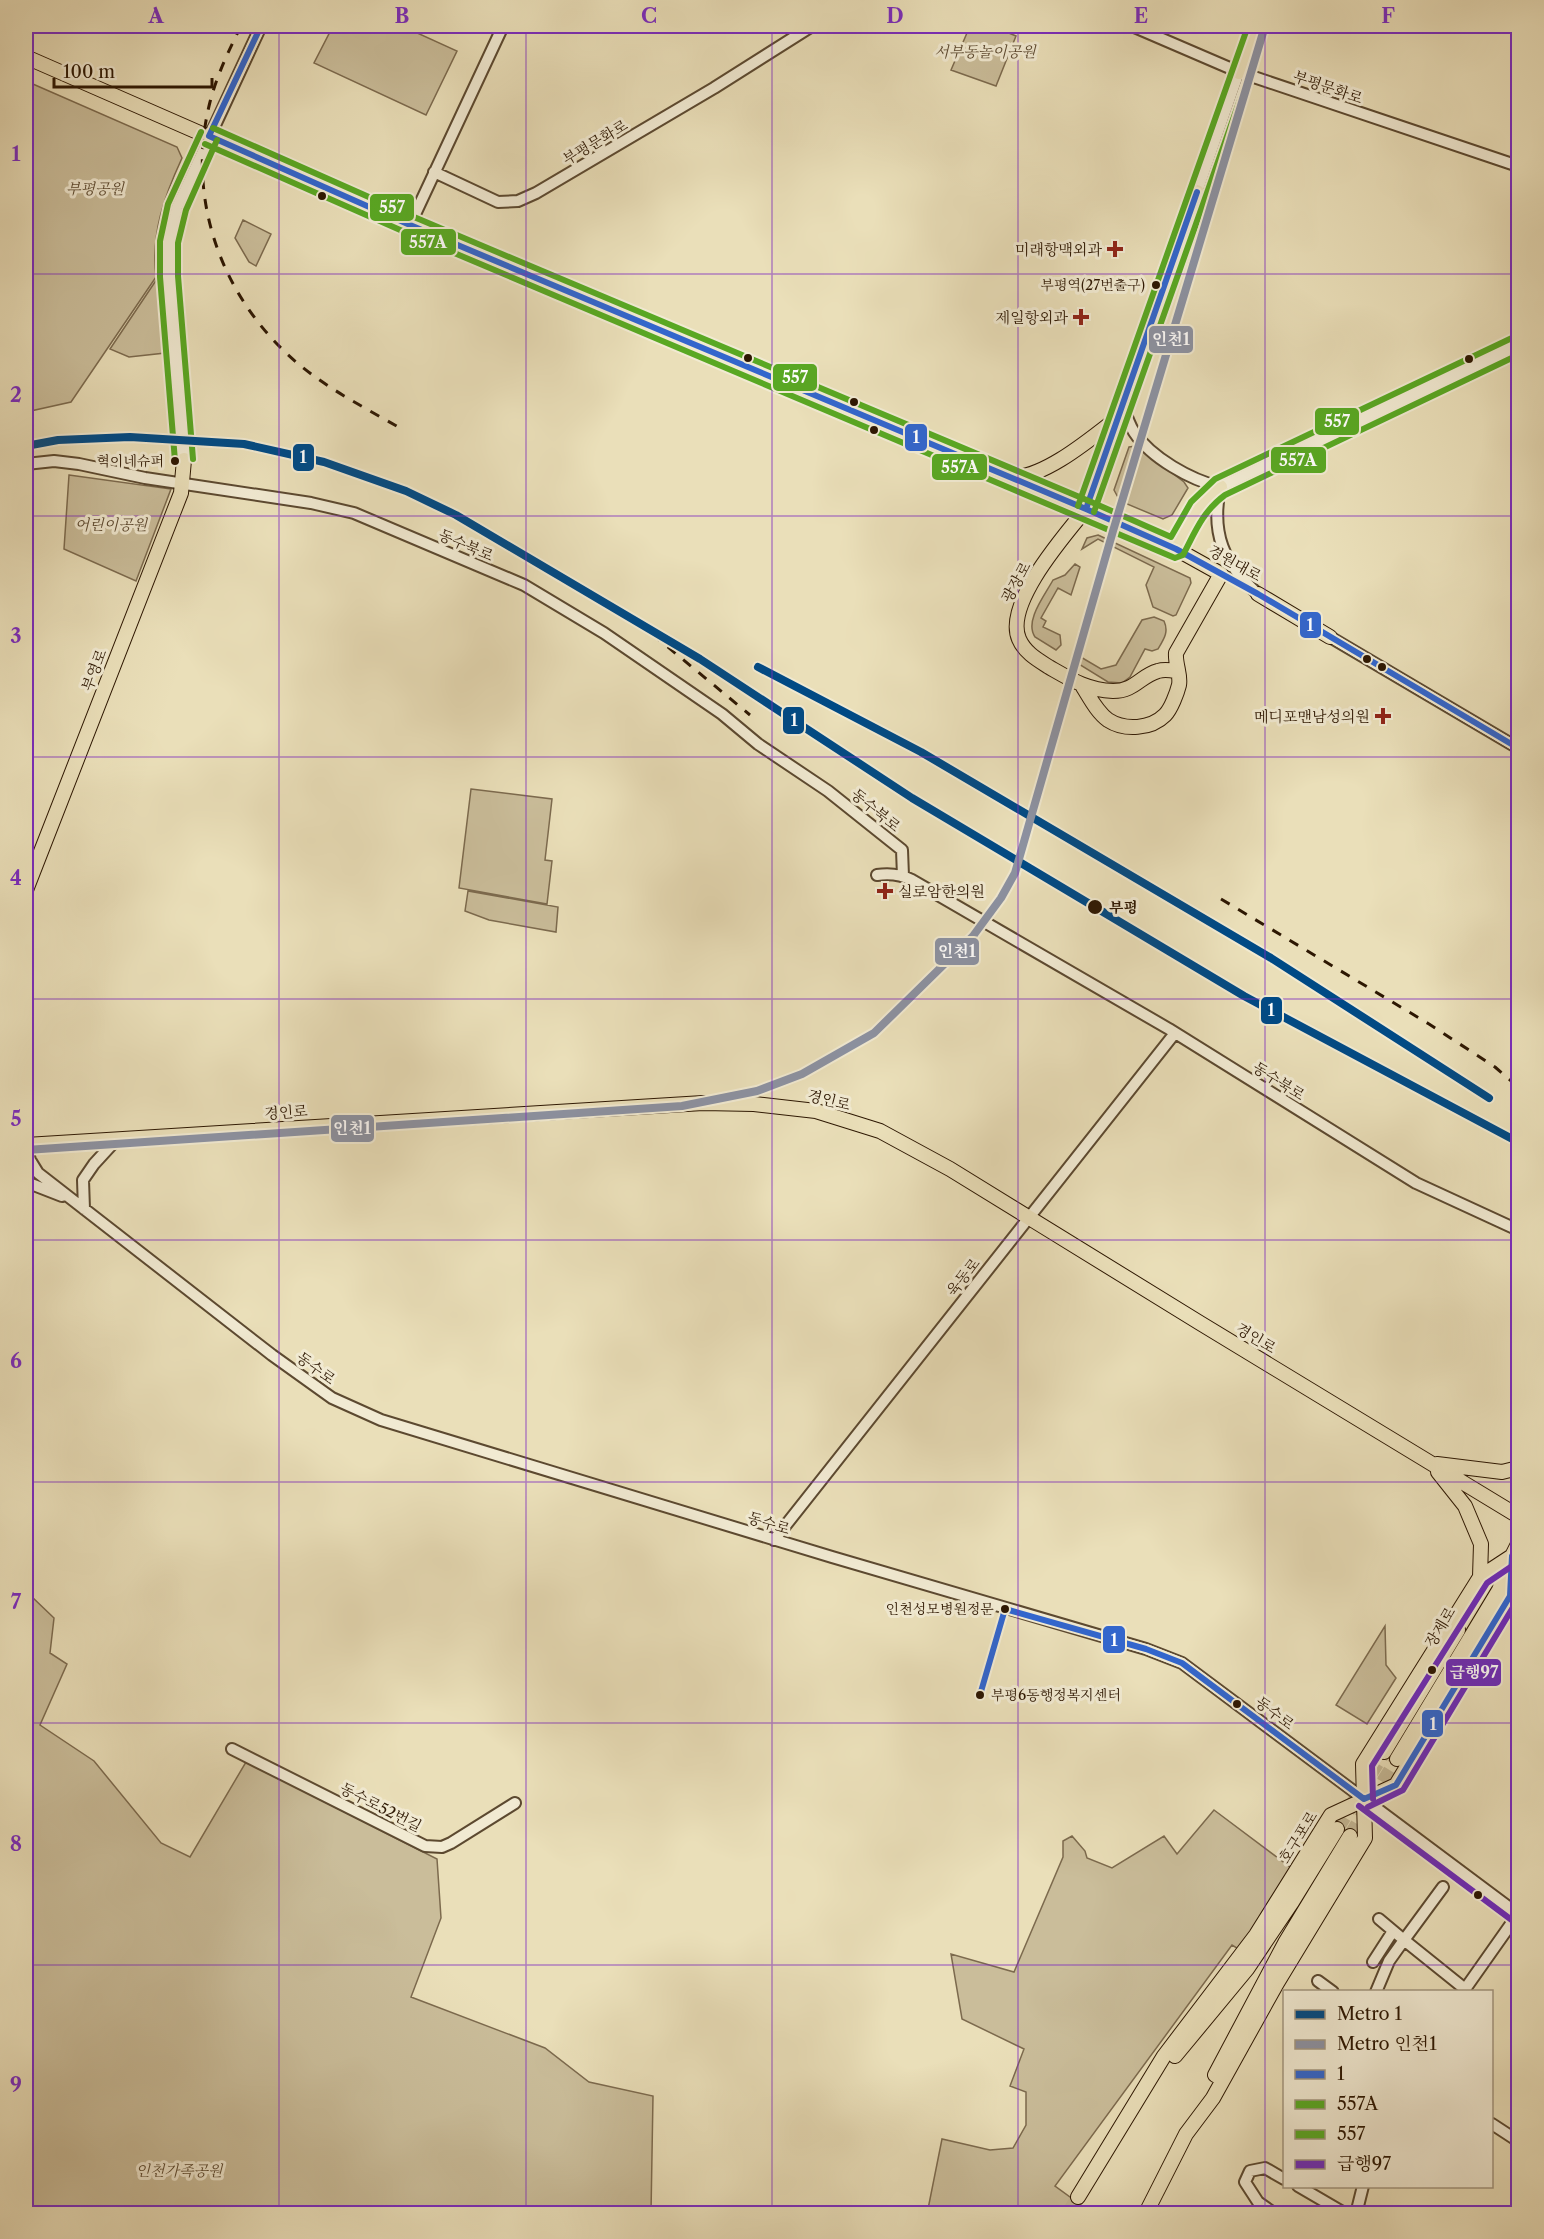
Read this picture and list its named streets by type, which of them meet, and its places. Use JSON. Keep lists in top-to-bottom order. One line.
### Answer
{"streets":{"main road":["경원대로","광장로","부영로","경인로","장제로","호구포로"],"street":["부평문화로","동수북로","육동로","동수로","동수로52번길"]},"crossings":[["동수북로","부영로"],["동수북로","육동로"],["경원대로","광장로"],["경인로","육동로"],["경인로","동수로"],["육동로","동수로"],["동수로","호구포로"]],"parks":["서부동놀이공원","부평공원","어린이공원","인천가족공원"],"places":{"health":["미래항맥외과","제일항외과","메디포맨남성의원","실로암한의원"],"other":["부평역(27번출구)","혁이네슈퍼","부평","인천성모병원정문","부평6동행정복지센터"]},"lines":["metro line 인천1","transit line 1","transit line 557","transit line 557A","metro line 1","transit line 급행97"],"legend":["Metro 1","Metro 인천1","1","557A","557","급행97"],"scale_bar":"100 m","grid":{"columns":["A","B","C","D","E","F"],"rows":["1","2","3","4","5","6","7","8","9"]}}
